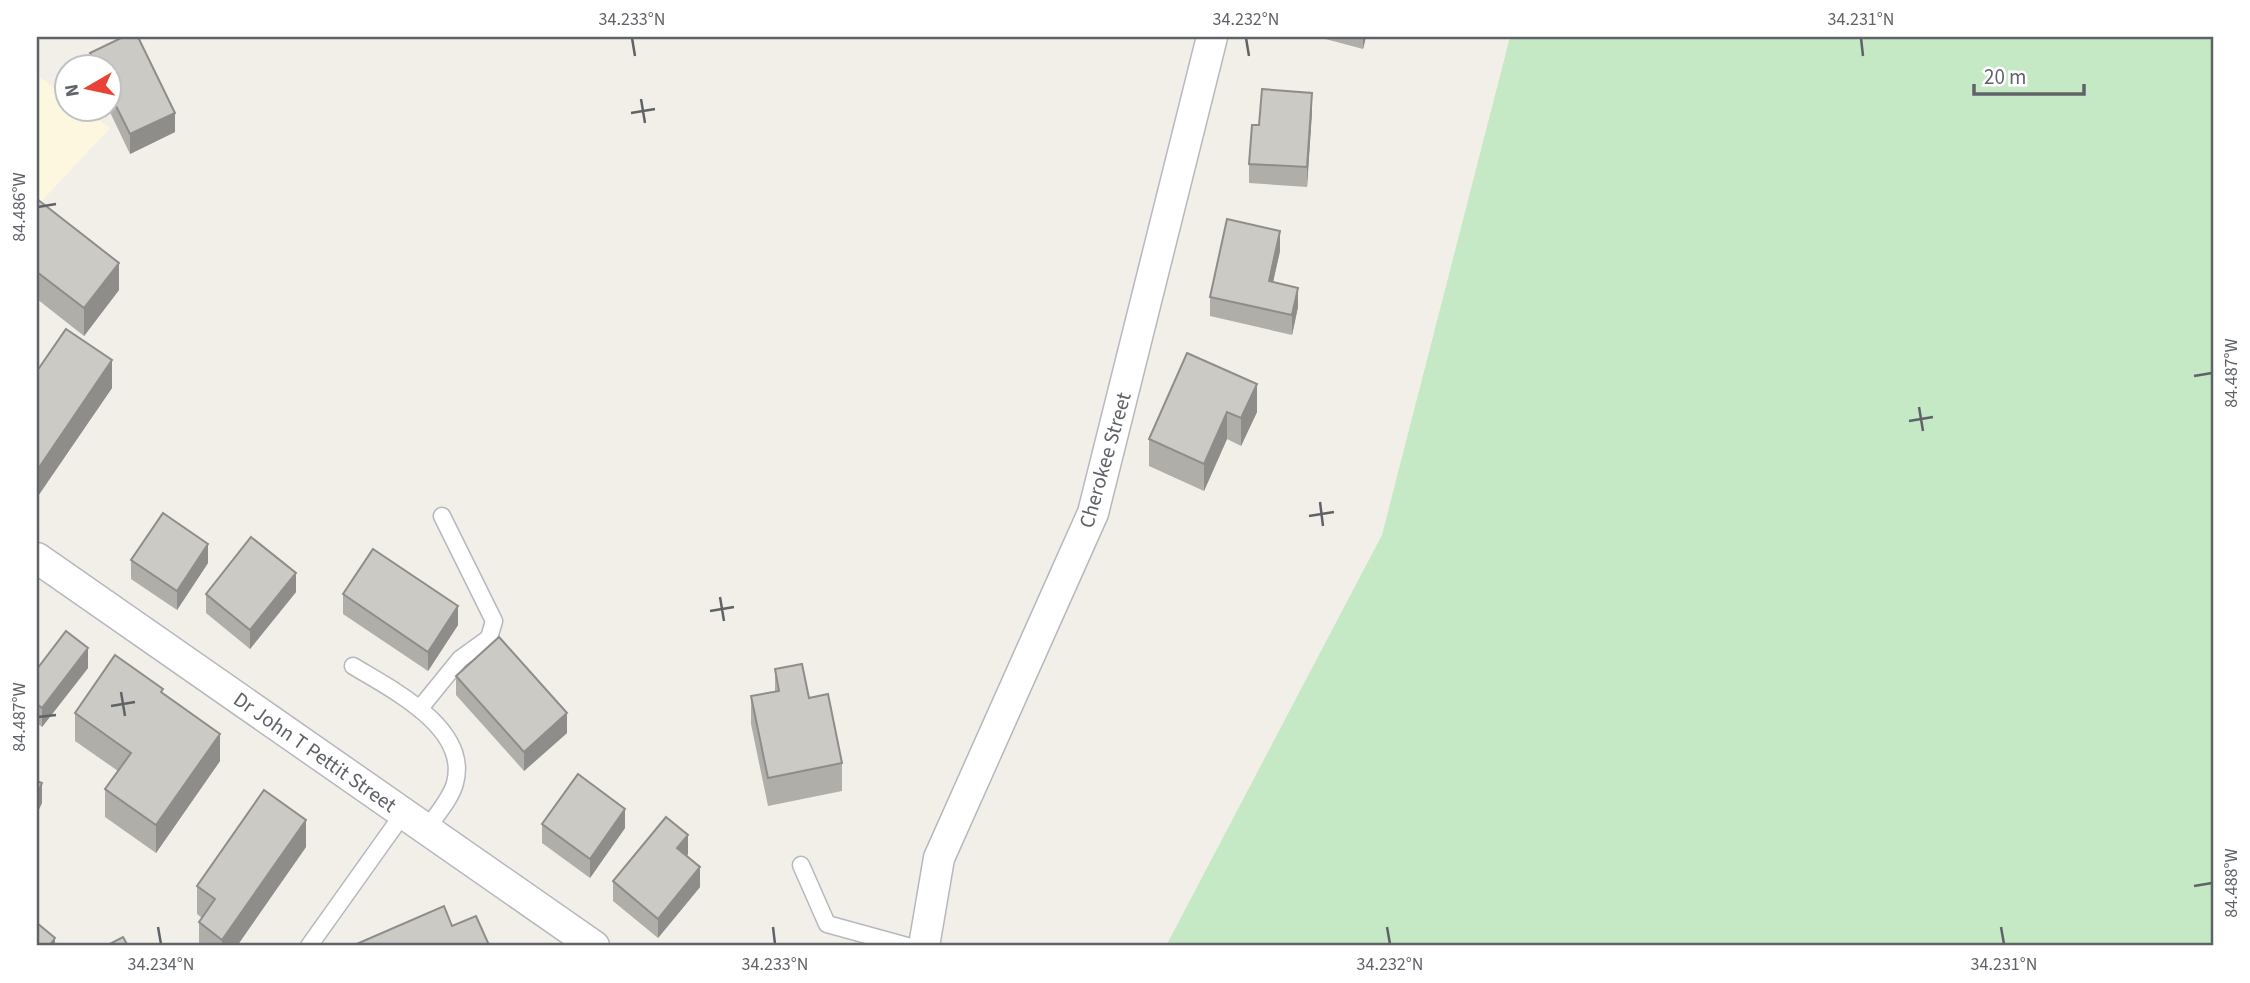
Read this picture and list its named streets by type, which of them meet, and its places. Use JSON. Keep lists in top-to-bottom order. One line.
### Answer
{"streets":{"street":["Cherokee Street","Dr John T Pettit Street"]},"scale_bar":"20 m","north":"left","coordinates":["34.233°N","34.232°N","34.231°N","84.486°W","84.487°W","84.488°W","34.234°N"]}
